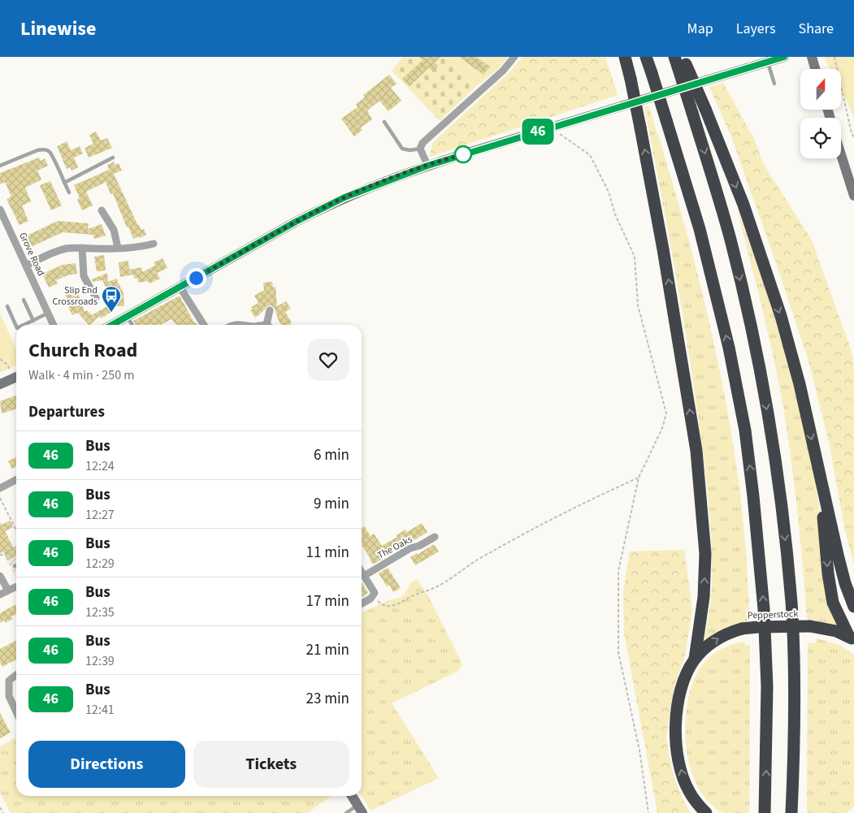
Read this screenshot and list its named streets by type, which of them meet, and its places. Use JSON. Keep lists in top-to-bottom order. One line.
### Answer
{"streets":{"highway":["Pepperstock"],"street":["Grove Road","The Oaks"]},"places":{"bus stop":["Slip End Crossroads"]},"lines":["bus line 46"],"north":"top","page":{"header":"Linewise","nav":["Map","Layers","Share"],"on_map":"46","heading":[["Church Road","Walk · 4 min · 250 m"],"Departures"],"list":[{"mark":"46","name":"Bus","note":"12:24","value":"6 min"},{"mark":"46","name":"Bus","note":"12:27","value":"9 min"},{"mark":"46","name":"Bus","note":"12:29","value":"11 min"},{"mark":"46","name":"Bus","note":"12:35","value":"17 min"},{"mark":"46","name":"Bus","note":"12:39","value":"21 min"},{"mark":"46","name":"Bus","note":"12:41","value":"23 min"}],"buttons":["Directions","Tickets"]}}
